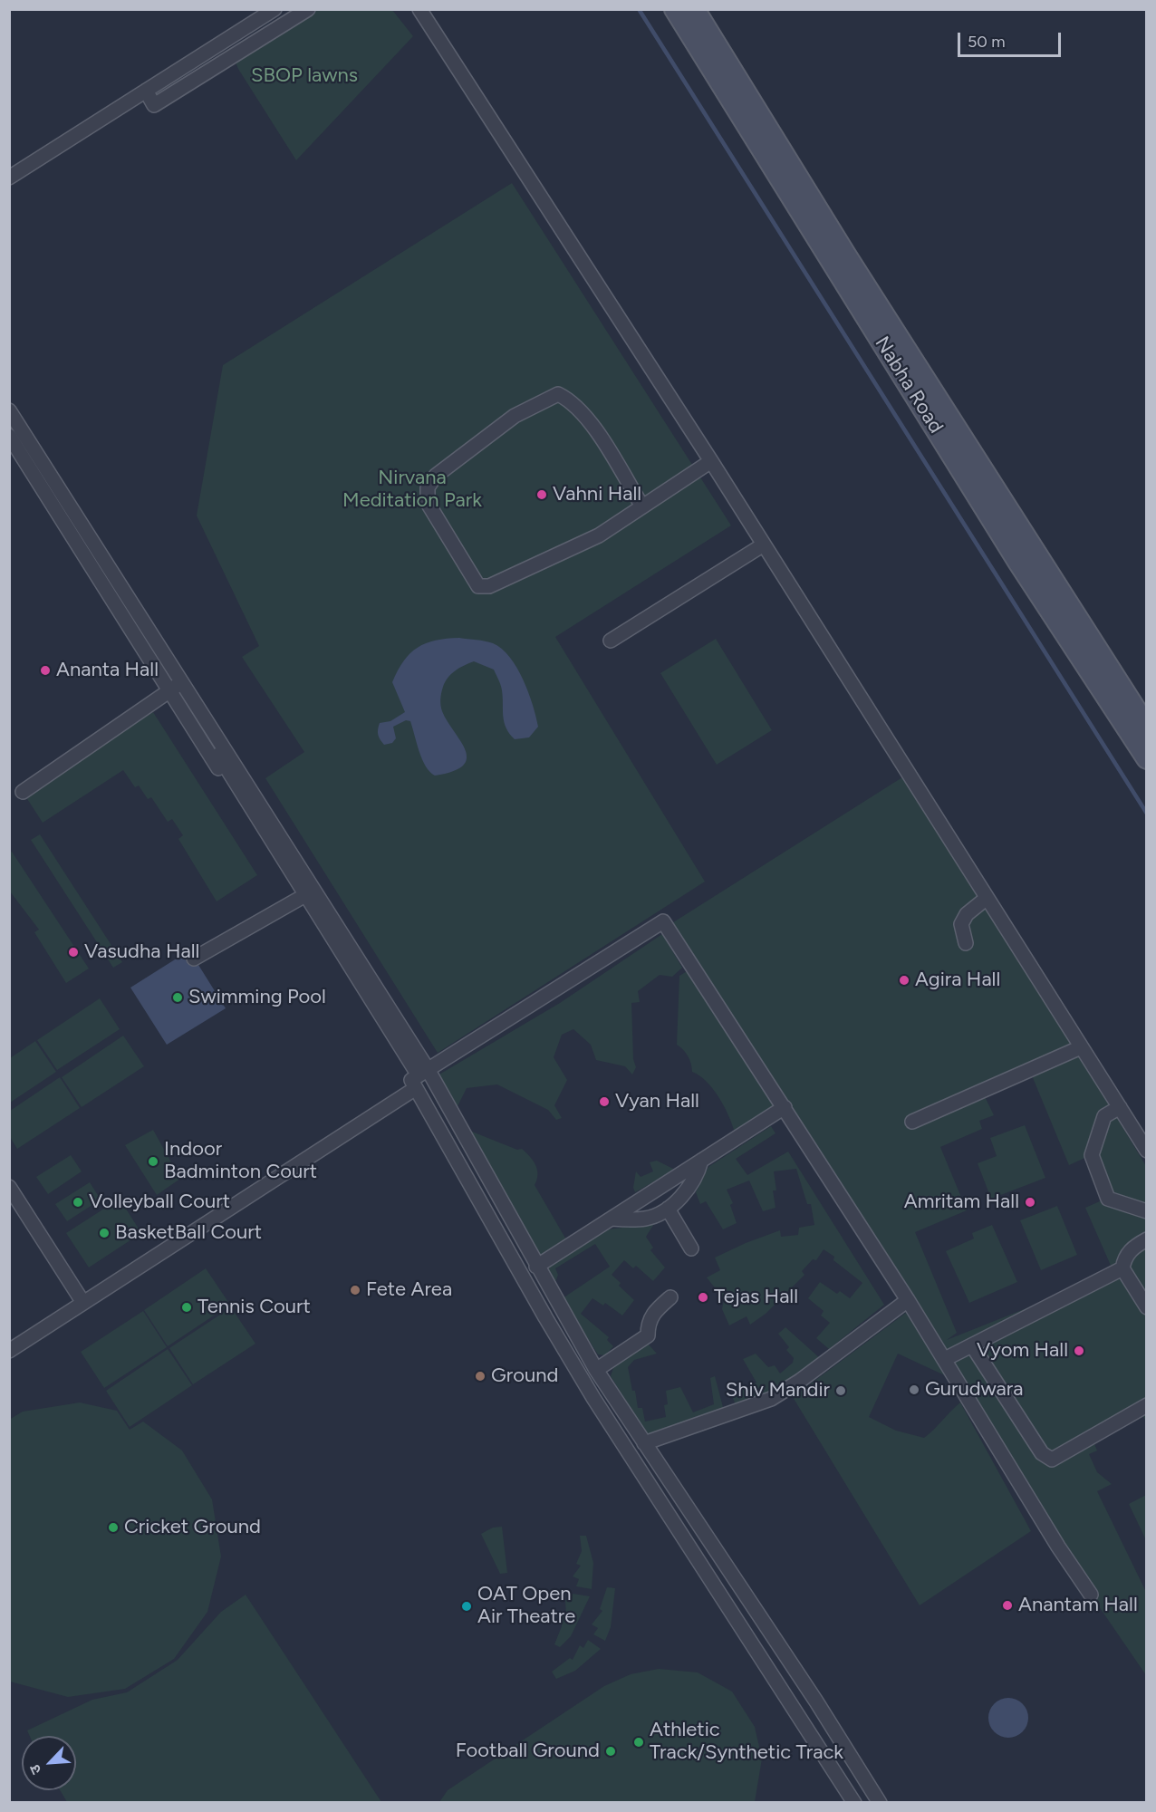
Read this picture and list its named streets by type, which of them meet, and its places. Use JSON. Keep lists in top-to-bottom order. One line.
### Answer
{"streets":{"main road":["Nabha Road"]},"parks":["SBOP lawns","Nirvana Meditation Park"],"places":["Vahni Hall","Ananta Hall","Vasudha Hall","Agira Hall","Swimming Pool","Vyan Hall","Indoor Badminton Court","Volleyball Court","Amritam Hall","BasketBall Court","Fete Area","Tejas Hall","Tennis Court","Vyom Hall","Ground","Gurudwara","Shiv Mandir","Cricket Ground","Anantam Hall","OAT Open Air Theatre","Athletic Track/Synthetic Track","Football Ground"],"scale_bar":"50 m","north":"bottom left"}
